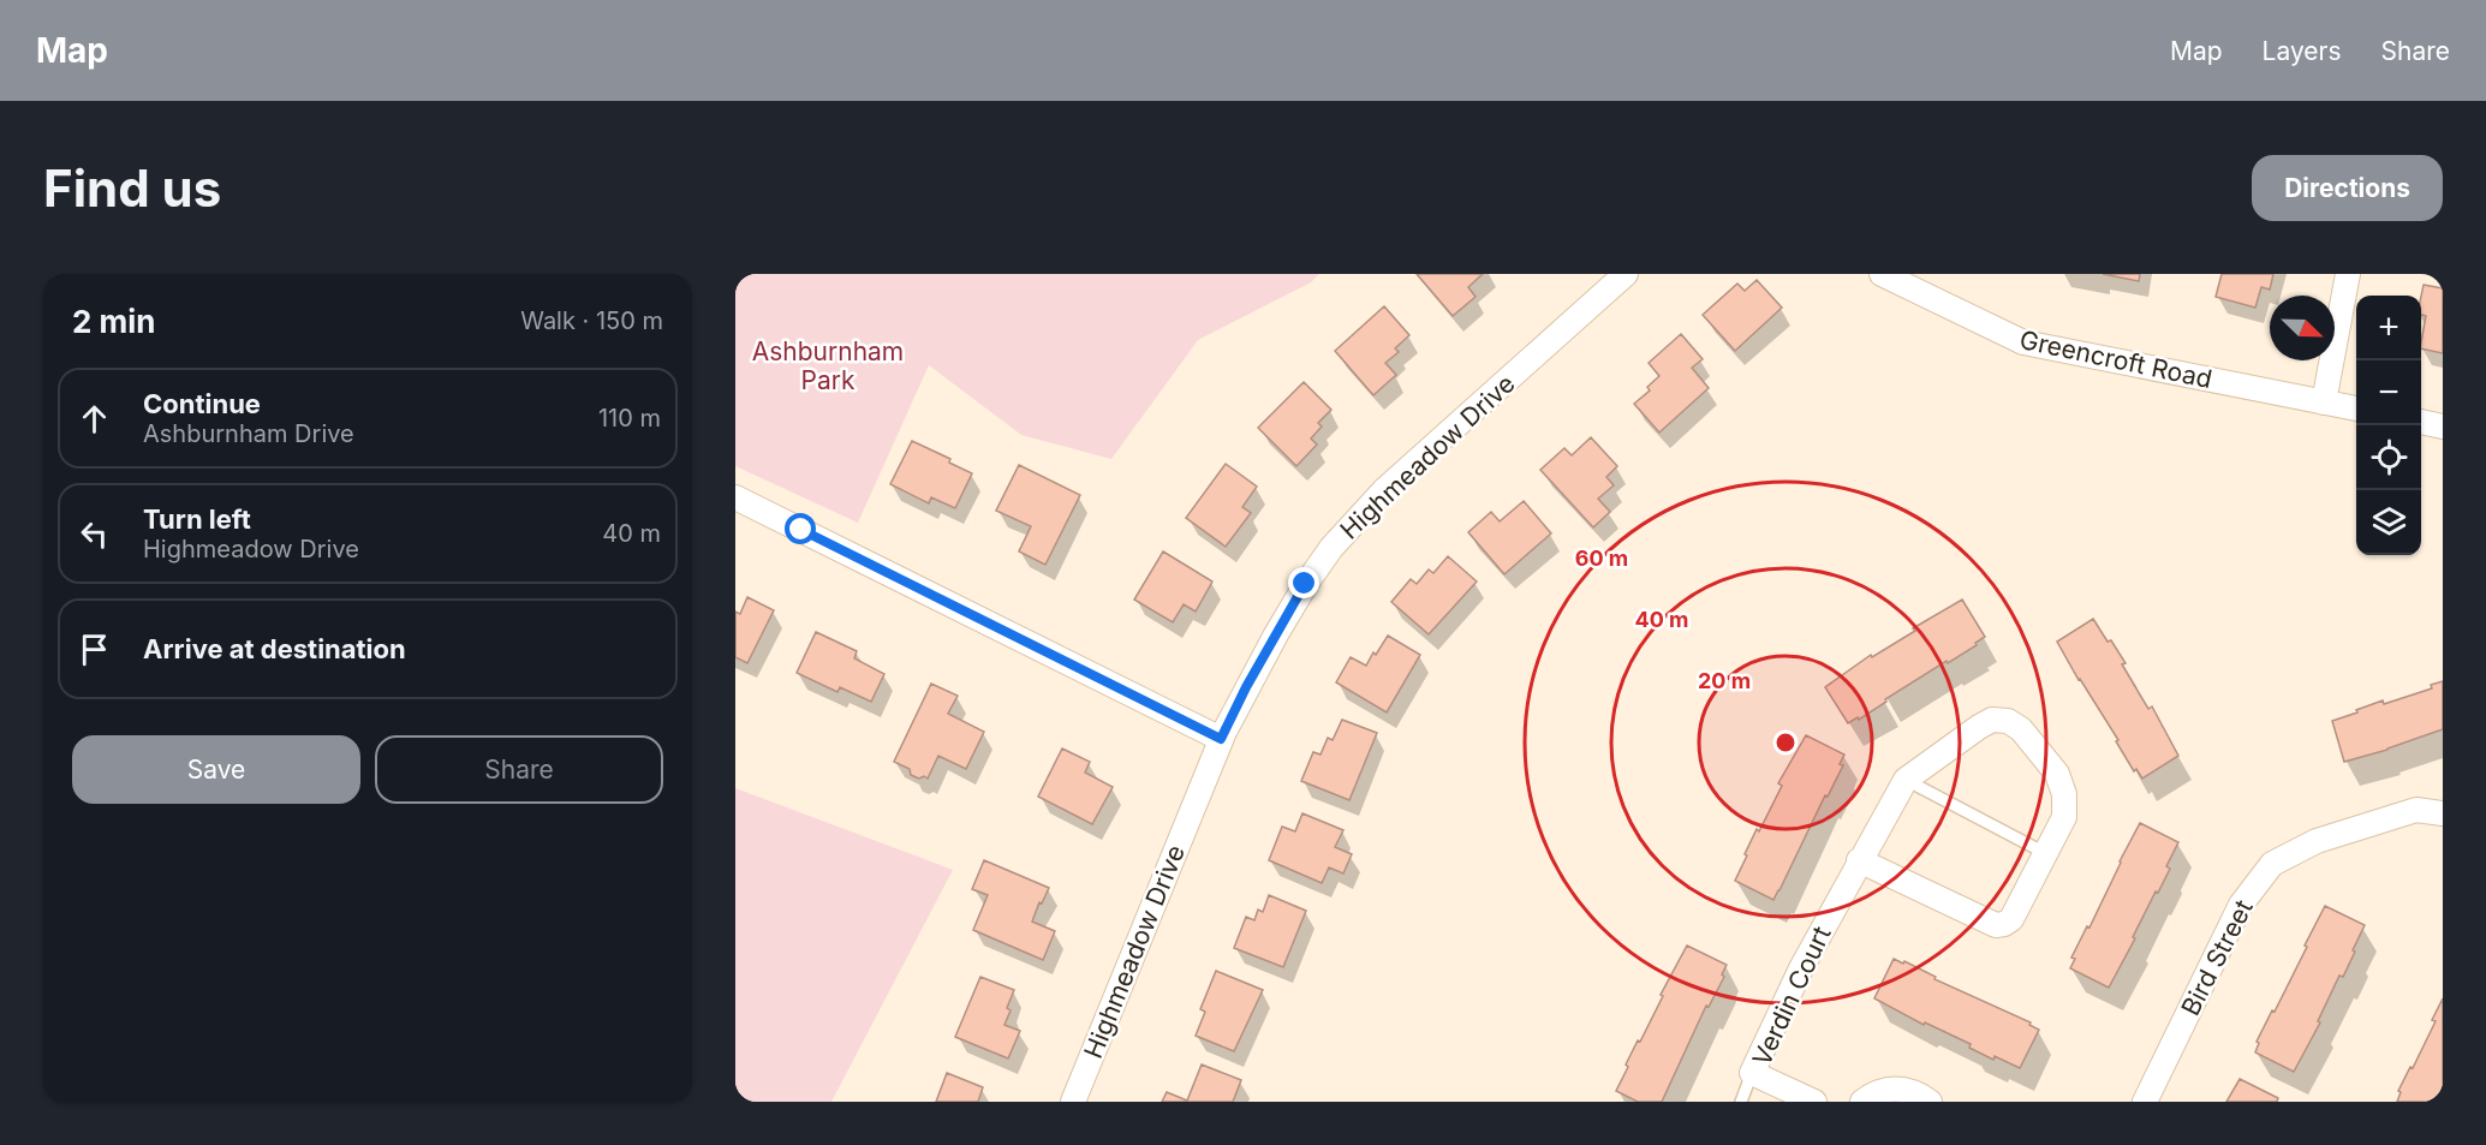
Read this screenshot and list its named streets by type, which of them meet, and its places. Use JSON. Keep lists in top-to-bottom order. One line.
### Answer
{"streets":{"street":["Greencroft Road","Highmeadow Drive","Bird Street","Verdin Court"]},"parks":["Ashburnham Park"],"north":"bottom right","page":{"header":"Map","nav":["Map","Layers","Share"],"buttons":["Directions",["Save","Share"]],"title":"Find us","heading":["2 min","Walk · 150 m"],"map_buttons":["+","−"],"list":[["Continue","Ashburnham Drive","110 m"],["Turn left","Highmeadow Drive","40 m"],"Arrive at destination"]},"rings":["60 m","40 m","20 m"]}
